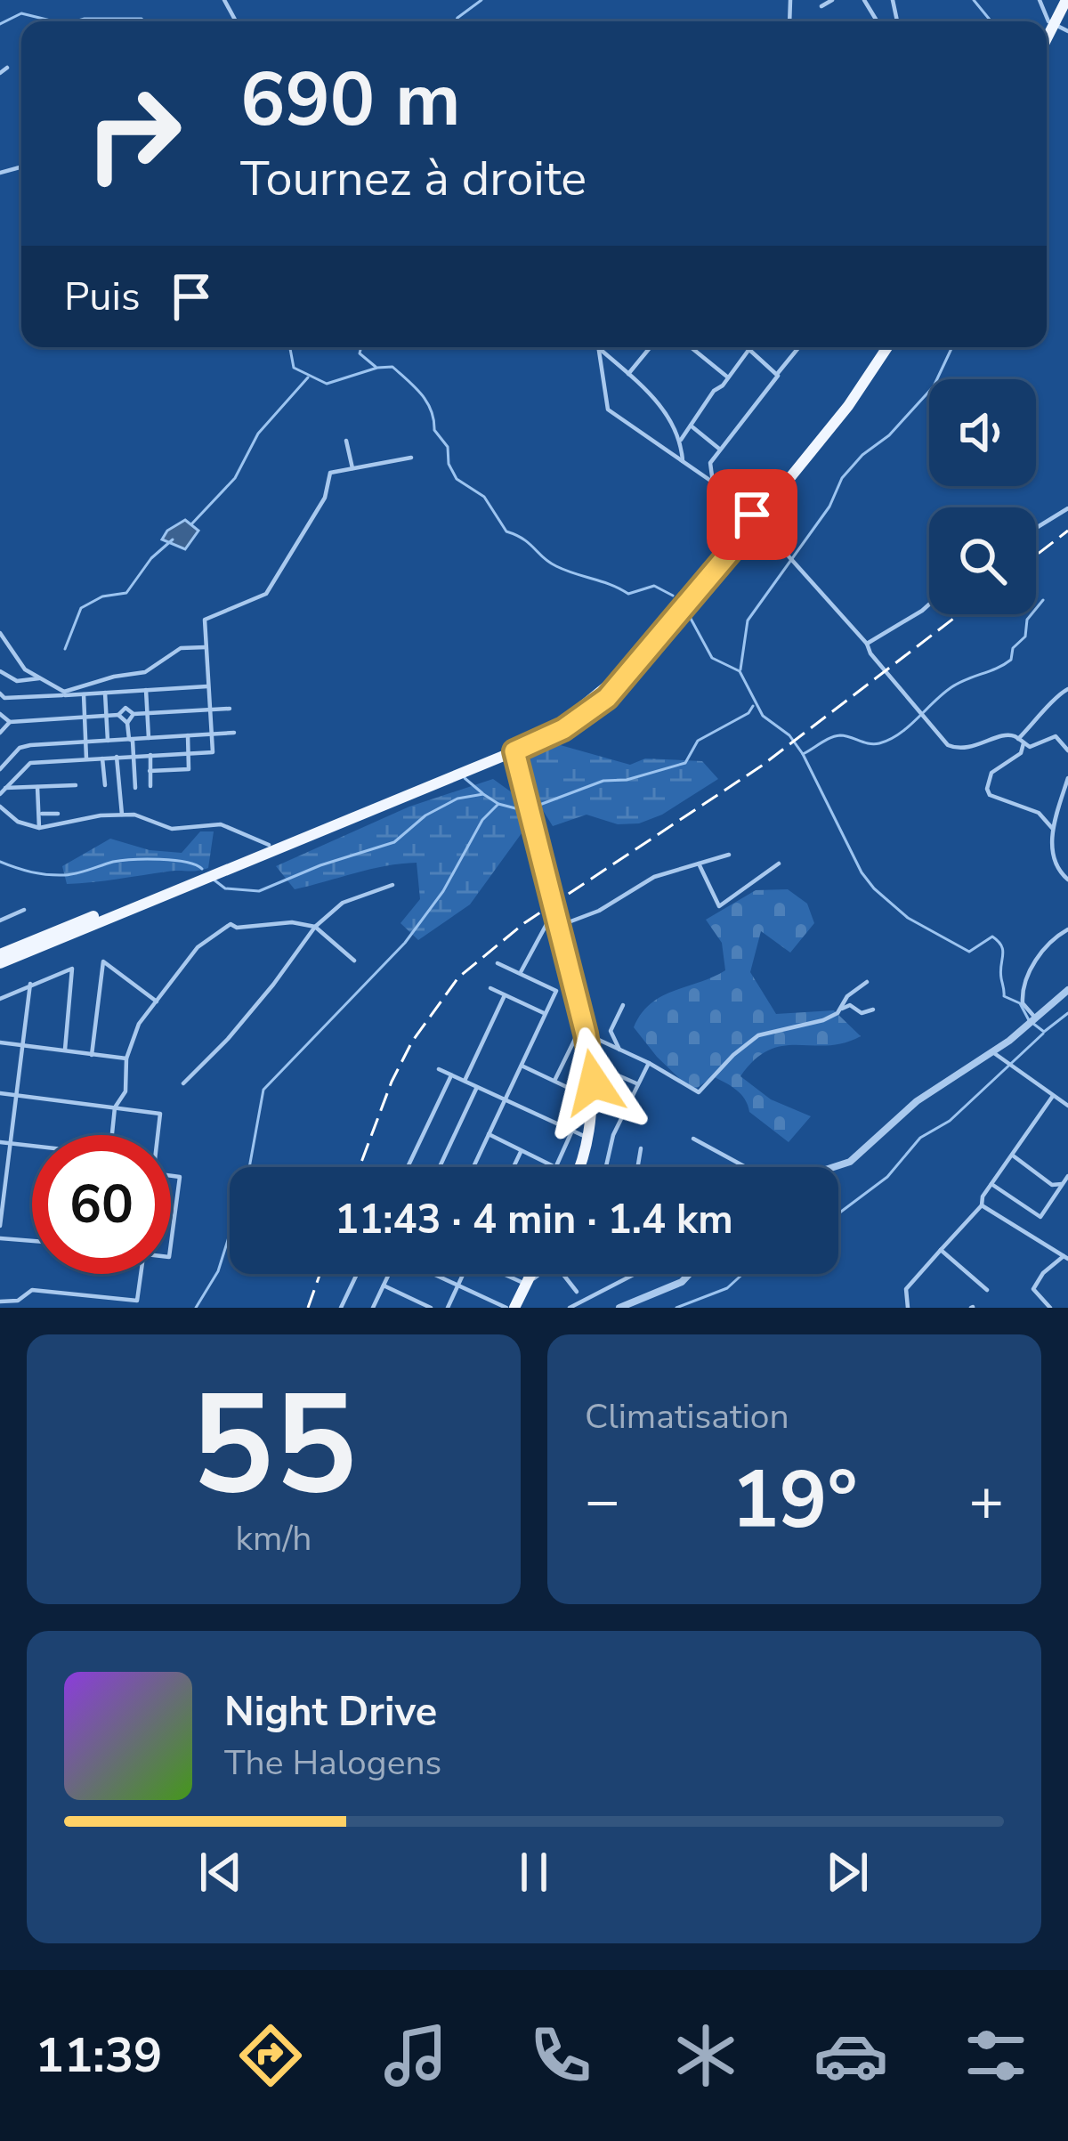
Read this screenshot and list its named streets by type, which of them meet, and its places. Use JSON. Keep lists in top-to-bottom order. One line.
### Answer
{"page":{"turn":["690 m","Tournez à droite"],"then":"Puis","limit":"60","trip":"11:43 · 4 min · 1.4 km","tile":[["55","km/h"],"Climatisation"],"heat":["−","19°","+"],"song":["Night Drive","The Halogens"],"tabs":"11:39"}}
